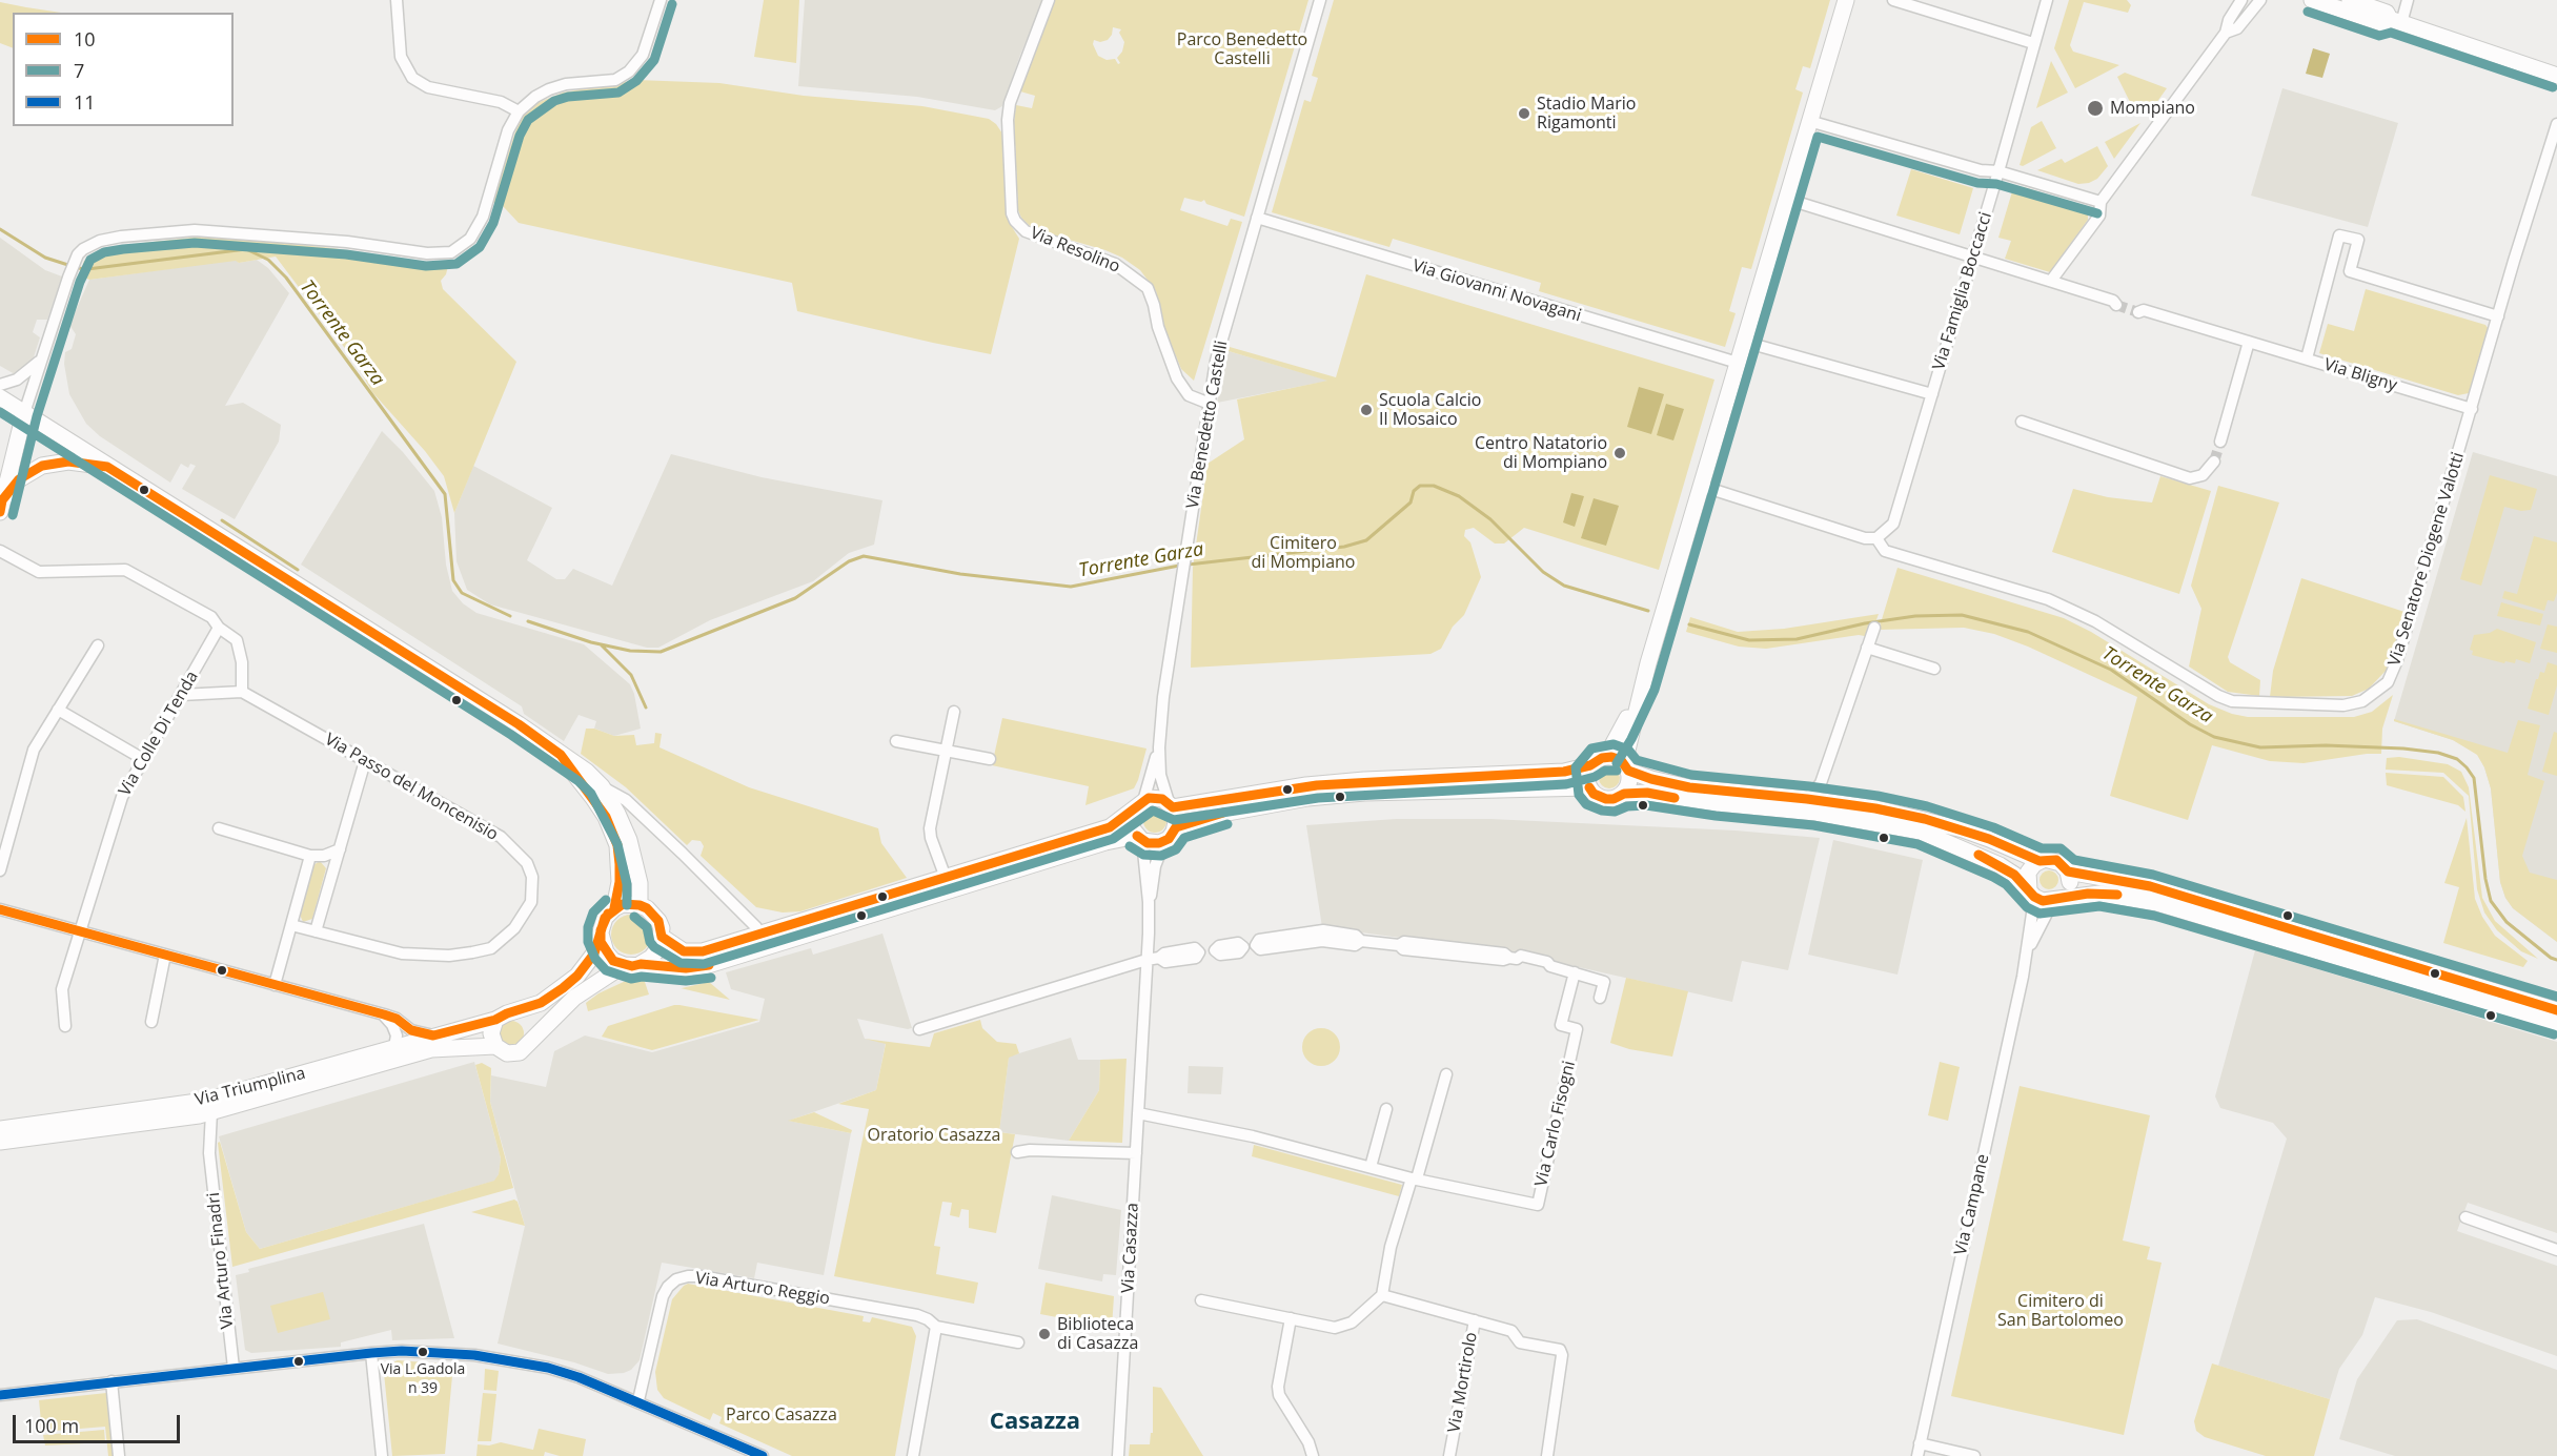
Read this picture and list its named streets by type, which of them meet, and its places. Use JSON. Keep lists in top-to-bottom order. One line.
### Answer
{"streets":{"main road":["Via Triumplina"],"street":["Via Resolino","Via Giovanni Novagani","Via Famiglia Boccacci","Via Bligny","Via Benedetto Castelli","Via Senatore Diogene Valotti","Via Colle Di Tenda","Via Passo del Moncenisio","Via Carlo Fisogni","Via Campane","Via Casazza","Via Arturo Finadri","Via Arturo Reggio","Via Mortirolo"]},"crossings":[["Via Resolino","Via Benedetto Castelli"],["Via Giovanni Novagani","Via Benedetto Castelli"],["Via Famiglia Boccacci","Via Senatore Diogene Valotti"],["Via Bligny","Via Senatore Diogene Valotti"],["Via Benedetto Castelli","Via Casazza"],["Via Triumplina","Via Arturo Finadri"],["Via Carlo Fisogni","Via Casazza"]],"districts":["Casazza"],"water":["Torrente Garza"],"parks":["Parco Benedetto Castelli","Cimitero di Mompiano","Oratorio Casazza","Cimitero di San Bartolomeo","Parco Casazza"],"places":["Mompiano","Stadio Mario Rigamonti","Scuola Calcio Il Mosaico","Centro Natatorio di Mompiano","Biblioteca di Casazza","Via L.Gadola n 39"],"lines":["transit line 7","transit line 10","transit line 11"],"legend":["10","7","11"],"scale_bar":"100 m"}
